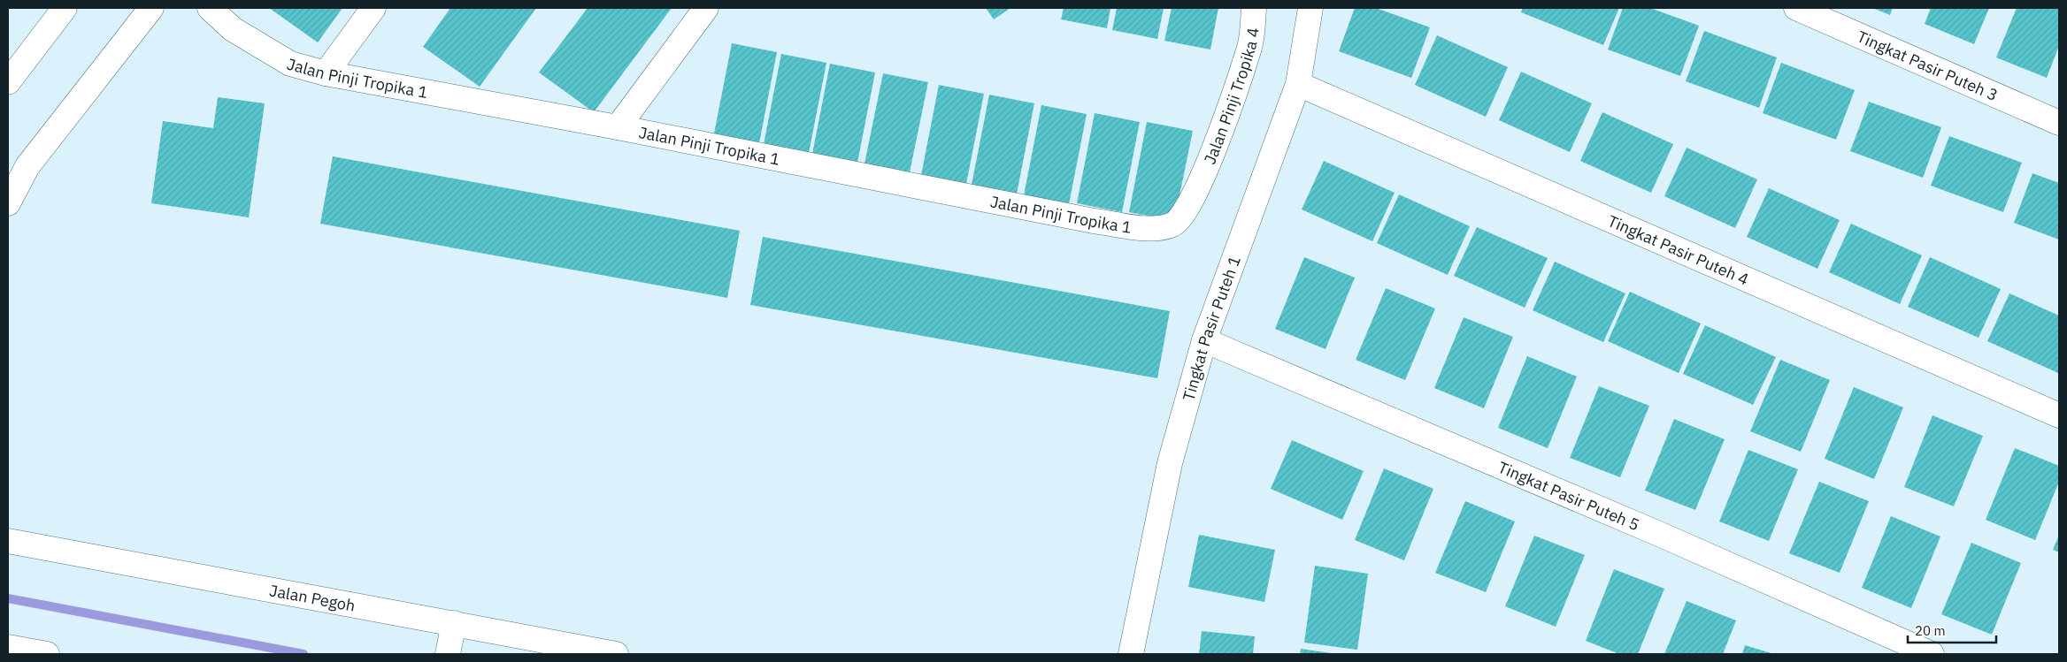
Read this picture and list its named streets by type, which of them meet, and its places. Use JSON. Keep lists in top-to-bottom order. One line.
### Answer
{"streets":{"street":["Tingkat Pasir Puteh 3","Jalan Pinji Tropika 1","Jalan Pinji Tropika 4","Tingkat Pasir Puteh 4","Tingkat Pasir Puteh 1","Tingkat Pasir Puteh 5","Jalan Pegoh"]},"crossings":[["Jalan Pinji Tropika 1","Jalan Pinji Tropika 4"],["Tingkat Pasir Puteh 4","Tingkat Pasir Puteh 1"],["Tingkat Pasir Puteh 1","Tingkat Pasir Puteh 5"]],"scale_bar":"20 m"}
